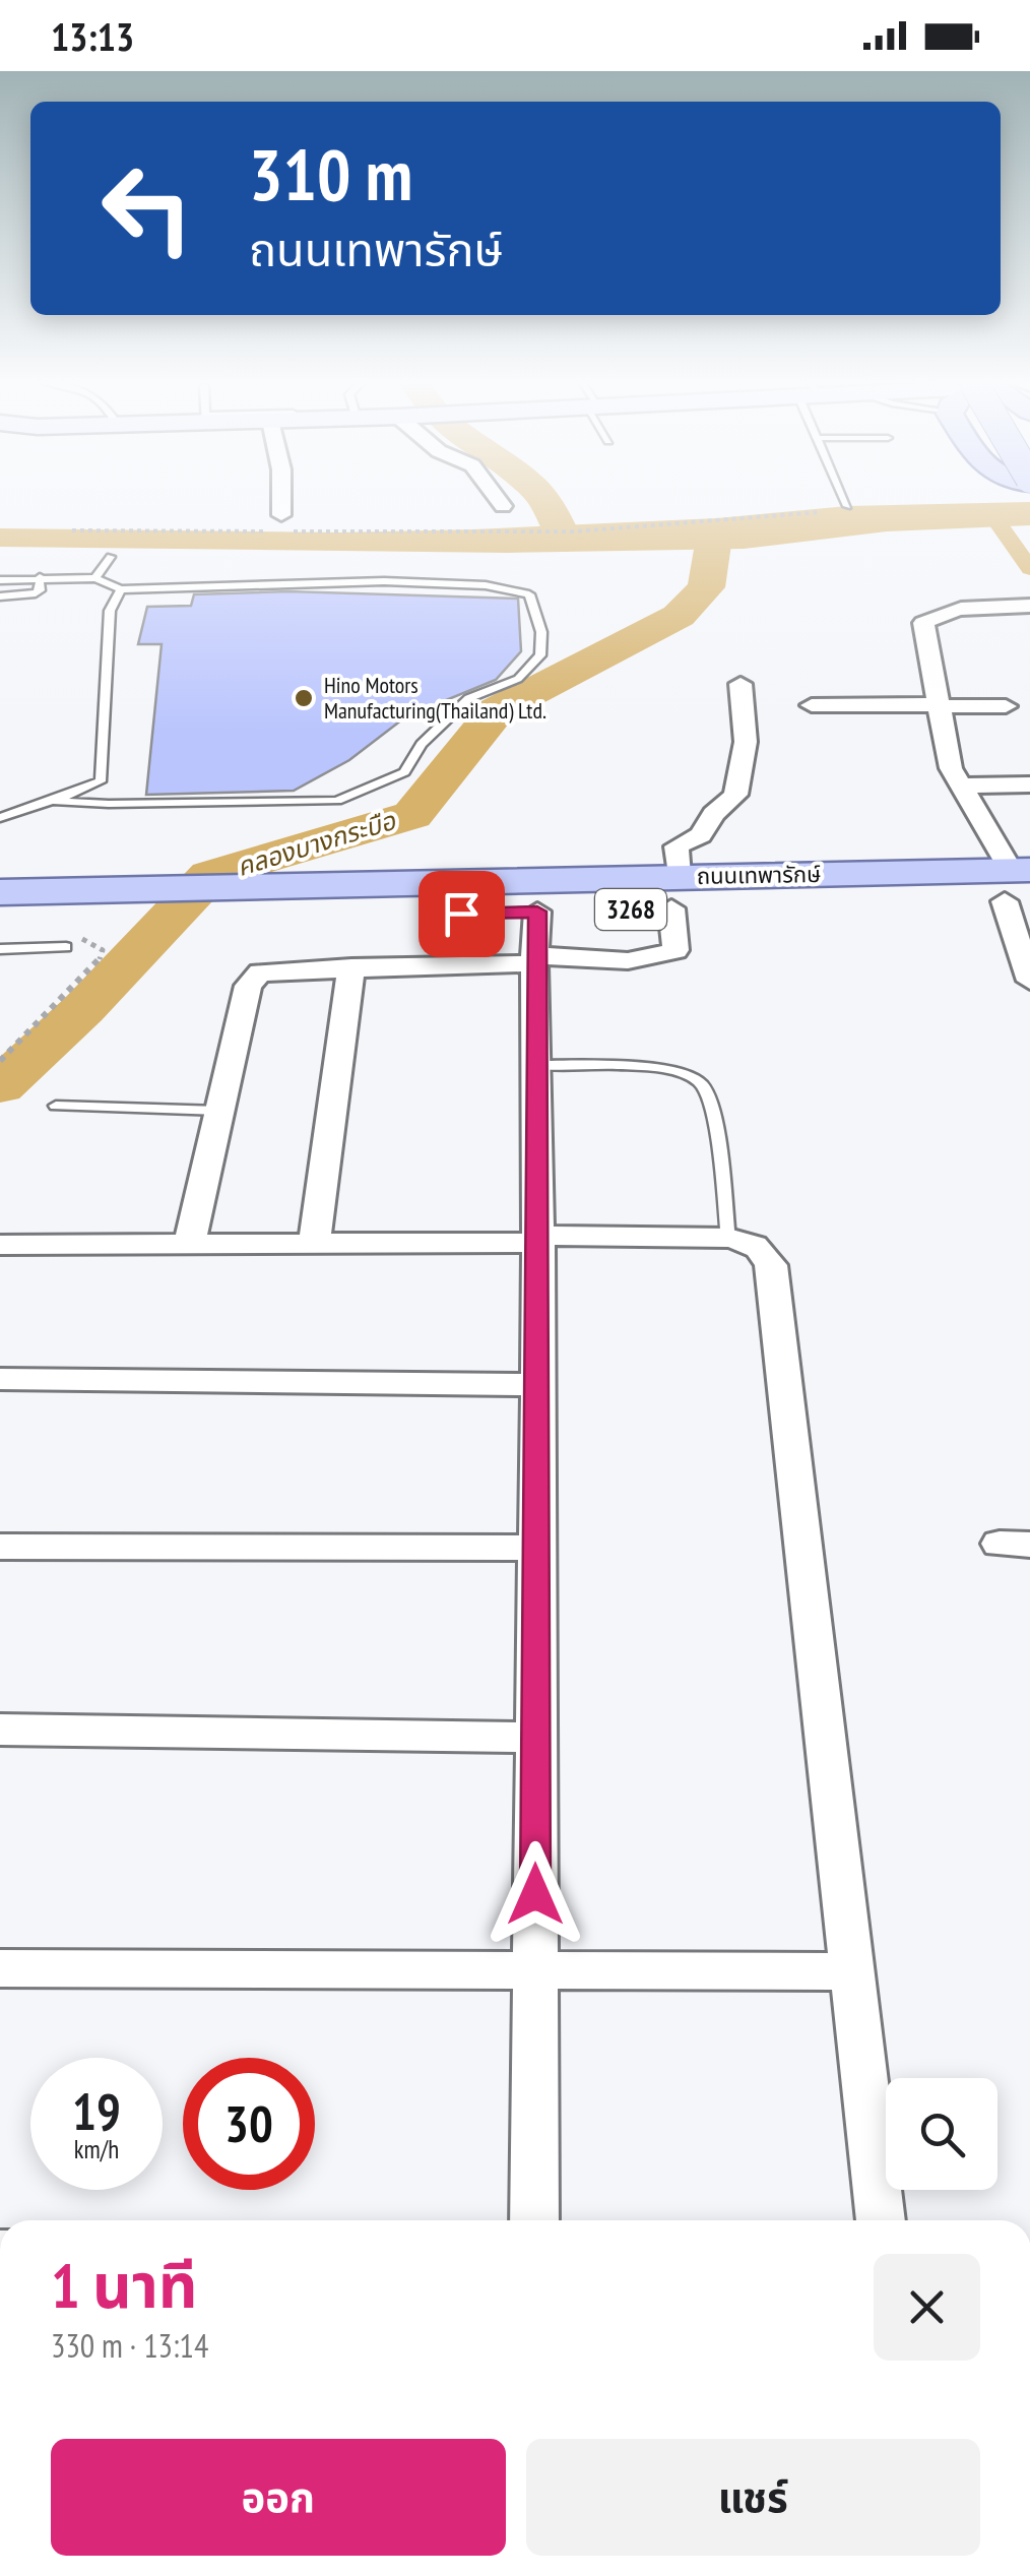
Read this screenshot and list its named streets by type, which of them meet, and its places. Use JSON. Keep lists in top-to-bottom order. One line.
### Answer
{"streets":{"main road":["ถนนเทพารักษ์","3268"]},"water":["คลองบางกระบือ"],"places":["Hino Motors Manufacturing(Thailand) Ltd."],"page":{"status":"13:13","turn":["310 m","ถนนเทพารักษ์"],"speed":"19 km/h","limit":"30","heading":["1 นาที","330 m · 13:14"],"buttons":["ออก","แชร์"]}}
